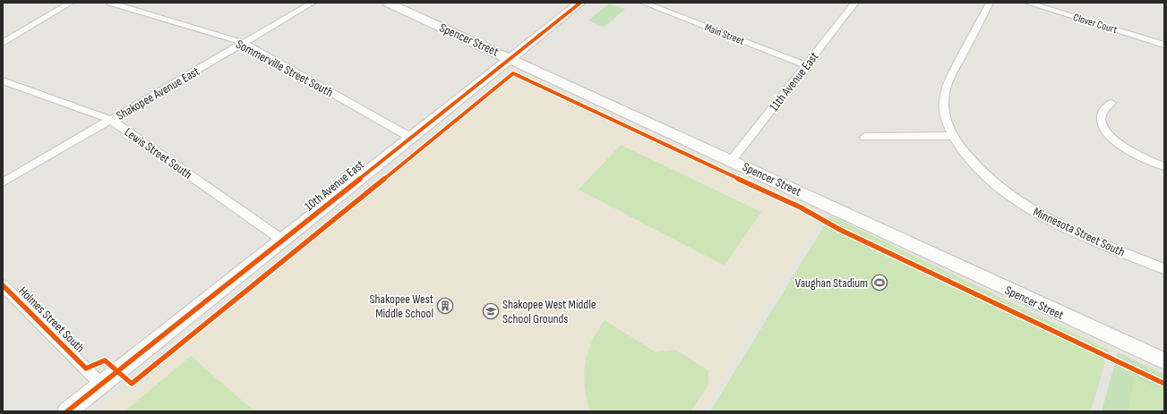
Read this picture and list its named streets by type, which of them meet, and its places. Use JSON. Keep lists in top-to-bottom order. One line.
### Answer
{"streets":{"street":["Clover Court","Main Street","Spencer Street","Sommerville Street South","11th Avenue East","Shakopee Avenue East","Lewis Street South","10th Avenue East","Minnesota Street South","Holmes Street South"]},"crossings":[["Main Street","11th Avenue East"],["Spencer Street","11th Avenue East"],["Spencer Street","10th Avenue East"],["Sommerville Street South","Shakopee Avenue East"],["Sommerville Street South","10th Avenue East"],["Shakopee Avenue East","Lewis Street South"],["Lewis Street South","10th Avenue East"],["10th Avenue East","Holmes Street South"]],"places":{"sports":["Vaughan Stadium"],"building":["Shakopee West Middle School"],"school or university":["Shakopee West Middle School Grounds"]}}
